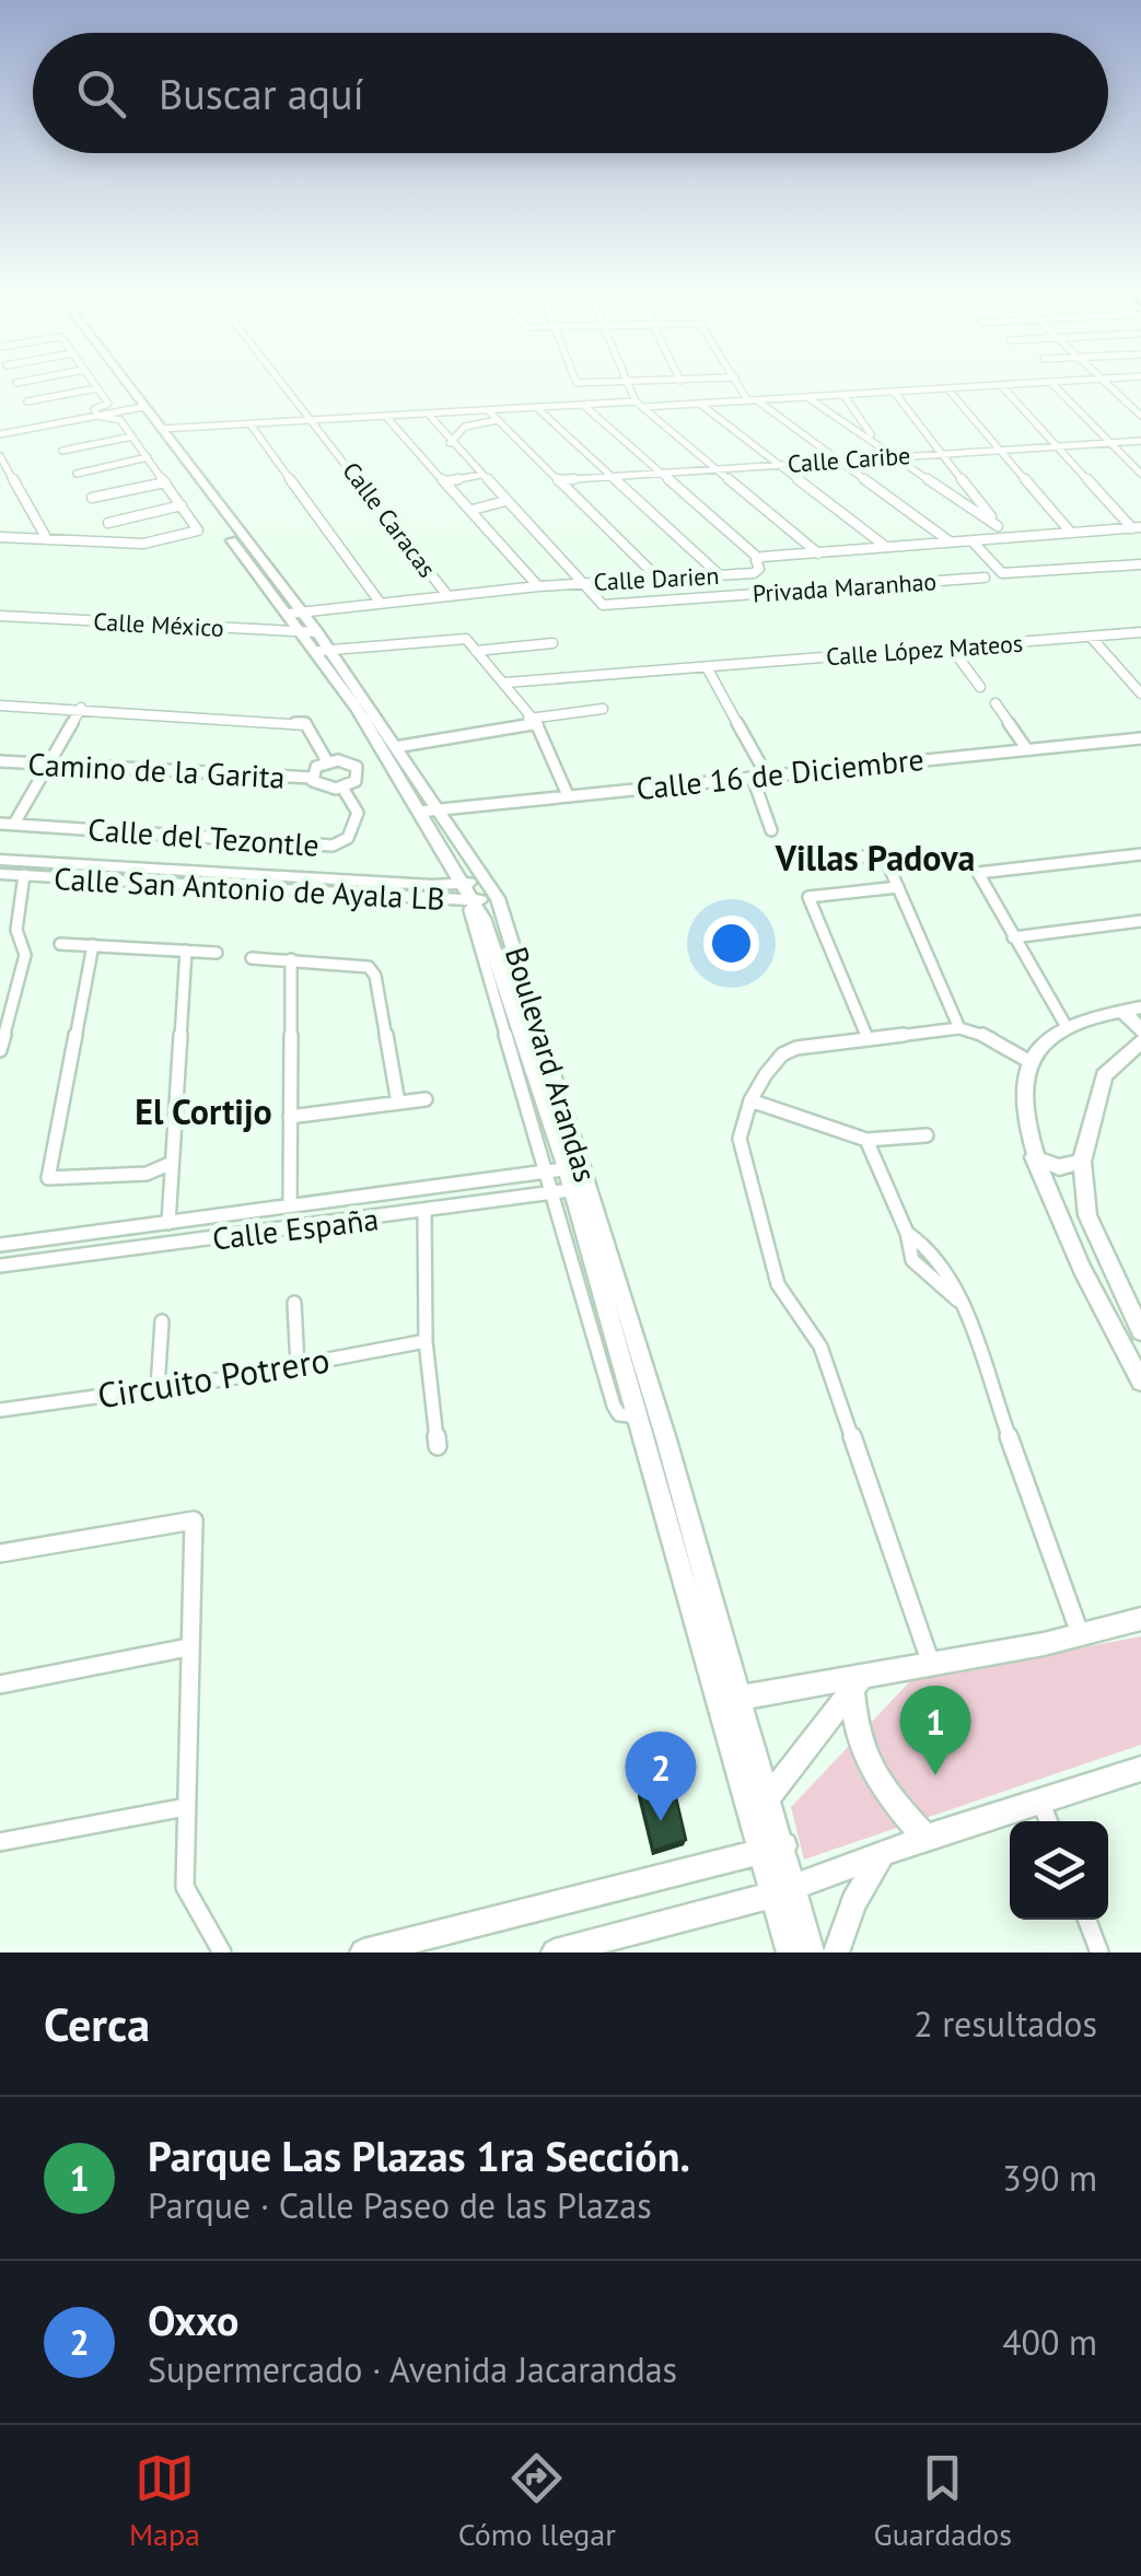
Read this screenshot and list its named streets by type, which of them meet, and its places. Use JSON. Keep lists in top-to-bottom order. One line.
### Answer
{"streets":{"main road":["Calle San Antonio de Ayala LB","Boulevard Arandas"],"street":["Calle Caribe","Calle Caracas","Calle Darien","Privada Maranhao","Calle México","Calle López Mateos","Camino de la Garita","Calle 16 de Diciembre","Calle del Tezontle","Calle España","Circuito Potrero"]},"crossings":[["Calle Caracas","Calle Darien"],["Calle Darien","Privada Maranhao"],["Calle Darien","Boulevard Arandas"],["Calle México","Boulevard Arandas"],["Camino de la Garita","Calle del Tezontle"],["Calle 16 de Diciembre","Boulevard Arandas"],["Calle San Antonio de Ayala LB","Boulevard Arandas"],["Boulevard Arandas","Calle España"]],"districts":["Villas Padova","El Cortijo"],"page":{"search":"Buscar aquí","pins":["1","2"],"heading":["Cerca","2 resultados"],"list":[{"mark":"1","name":"Parque Las Plazas 1ra Sección.","note":"Parque · Calle Paseo de las Plazas","value":"390 m"},{"mark":"2","name":"Oxxo","note":"Supermercado · Avenida Jacarandas","value":"400 m"}],"nav":["Mapa","Cómo llegar","Guardados"]}}
